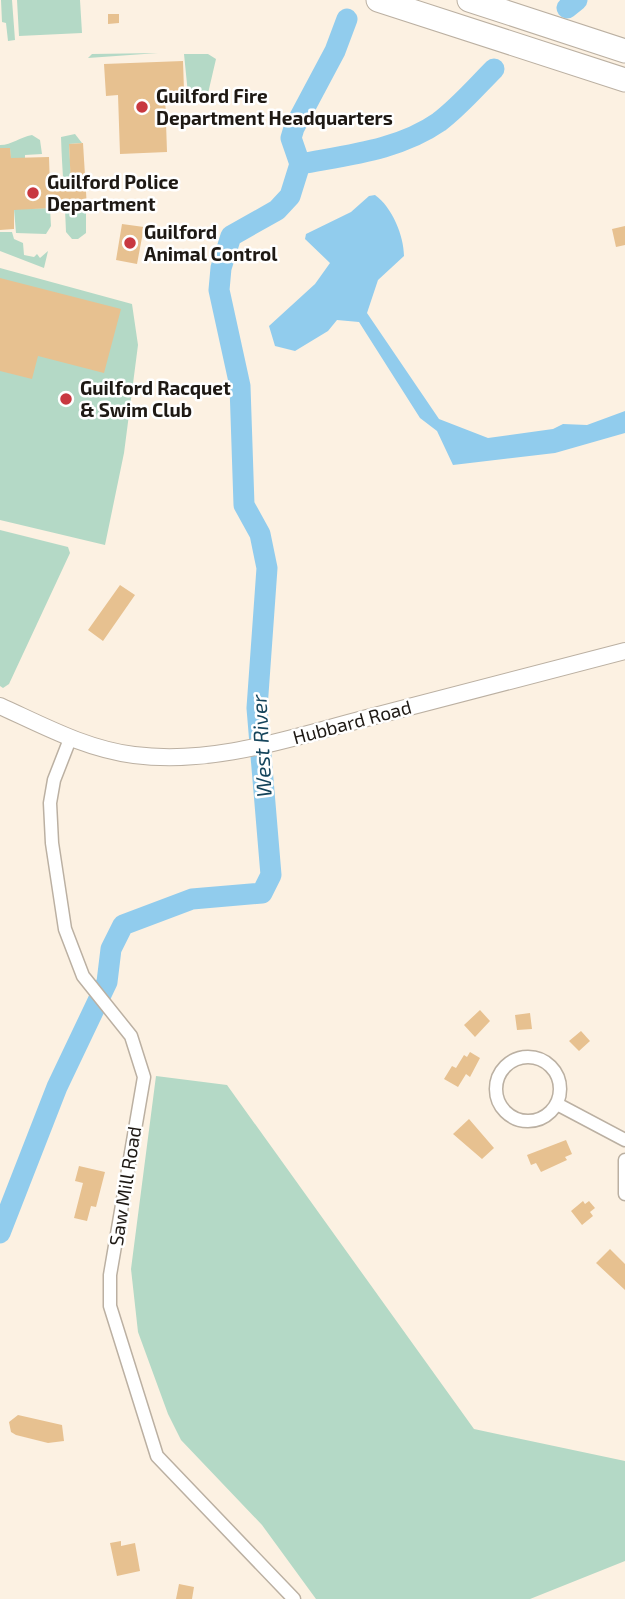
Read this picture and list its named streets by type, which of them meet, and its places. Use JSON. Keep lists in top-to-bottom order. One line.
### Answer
{"streets":{"street":["Hubbard Road","Saw Mill Road"]},"crossings":[["Hubbard Road","Saw Mill Road"]],"water":["West River"],"places":["Guilford Fire Department Headquarters","Guilford Police Department","Guilford Animal Control","Guilford Racquet & Swim Club"]}
